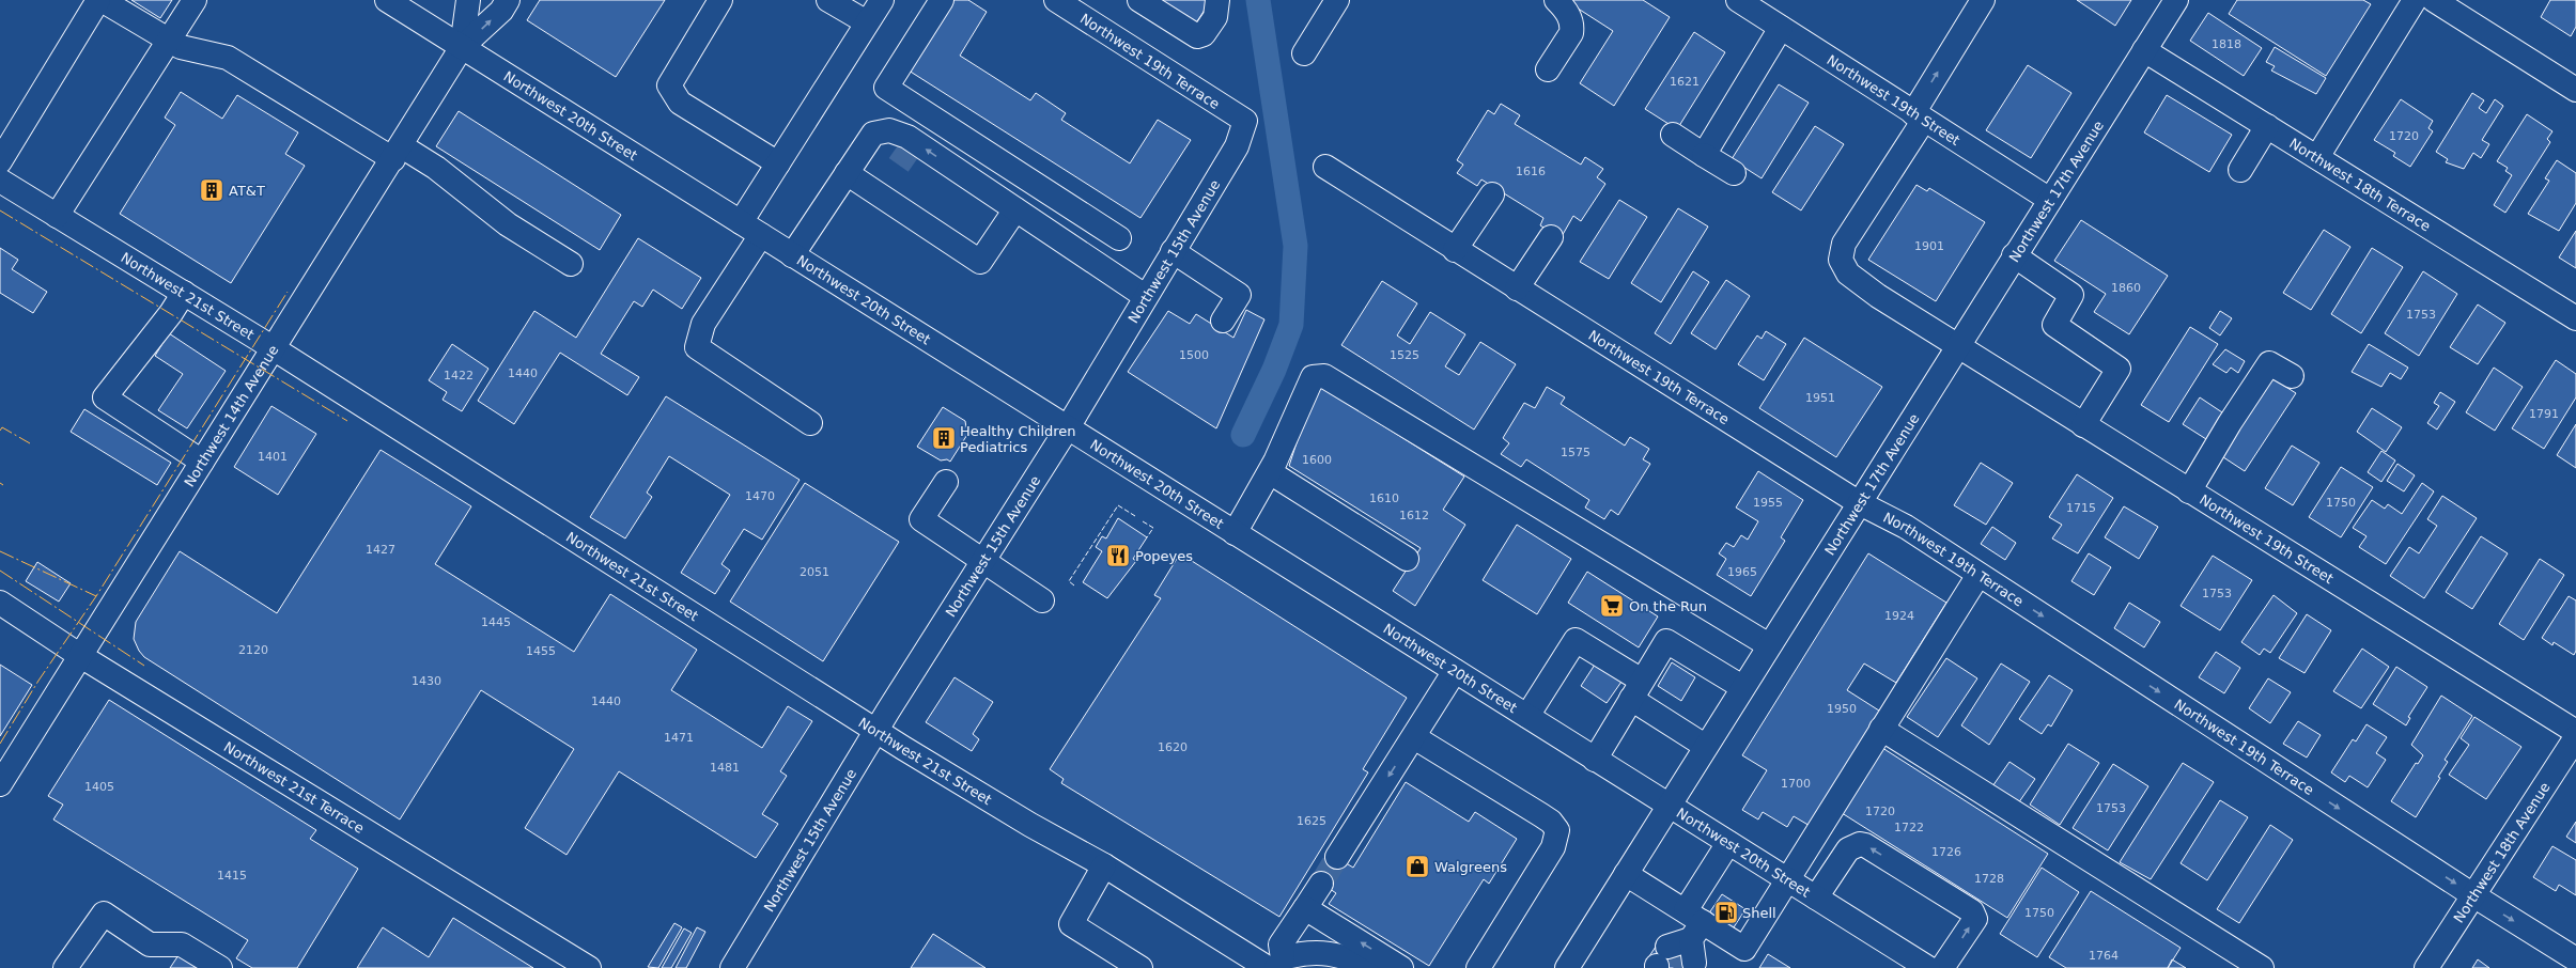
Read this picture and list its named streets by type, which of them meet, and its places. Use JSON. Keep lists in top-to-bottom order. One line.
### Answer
{"streets":{"street":["Northwest 19th Terrace","Northwest 19th Street","Northwest 20th Street","Northwest 18th Terrace","Northwest 17th Avenue","Northwest 15th Avenue","Northwest 21st Street","Northwest 14th Avenue","Northwest 21st Terrace","Northwest 18th Avenue"]},"crossings":[["Northwest 19th Terrace","Northwest 17th Avenue"],["Northwest 19th Terrace","Northwest 15th Avenue"],["Northwest 19th Terrace","Northwest 18th Avenue"],["Northwest 19th Street","Northwest 17th Avenue"],["Northwest 20th Street","Northwest 17th Avenue"],["Northwest 20th Street","Northwest 15th Avenue"],["Northwest 20th Street","Northwest 14th Avenue"],["Northwest 18th Terrace","Northwest 17th Avenue"],["Northwest 15th Avenue","Northwest 21st Street"],["Northwest 21st Street","Northwest 14th Avenue"],["Northwest 14th Avenue","Northwest 21st Terrace"]],"places":{"building":["AT&T","Healthy Children Pediatrics"],"restaurant":["Popeyes"],"supermarket":["On the Run"],"shop":["Walgreens"],"fuel station":["Shell"]},"house_numbers":["1818","1621","1720","1616","1901","1860","1753","1500","1525","1440","1422","1951","1791","1575","1401","1600","1470","1610","1955","1750","1715","1612","1427","2051","1965","1753","1924","1445","2120","1455","1430","1440","1950","1471","1620","1481","1700","1405","1753","1720","1625","1722","1726","1415","1728","1750","1764"]}
